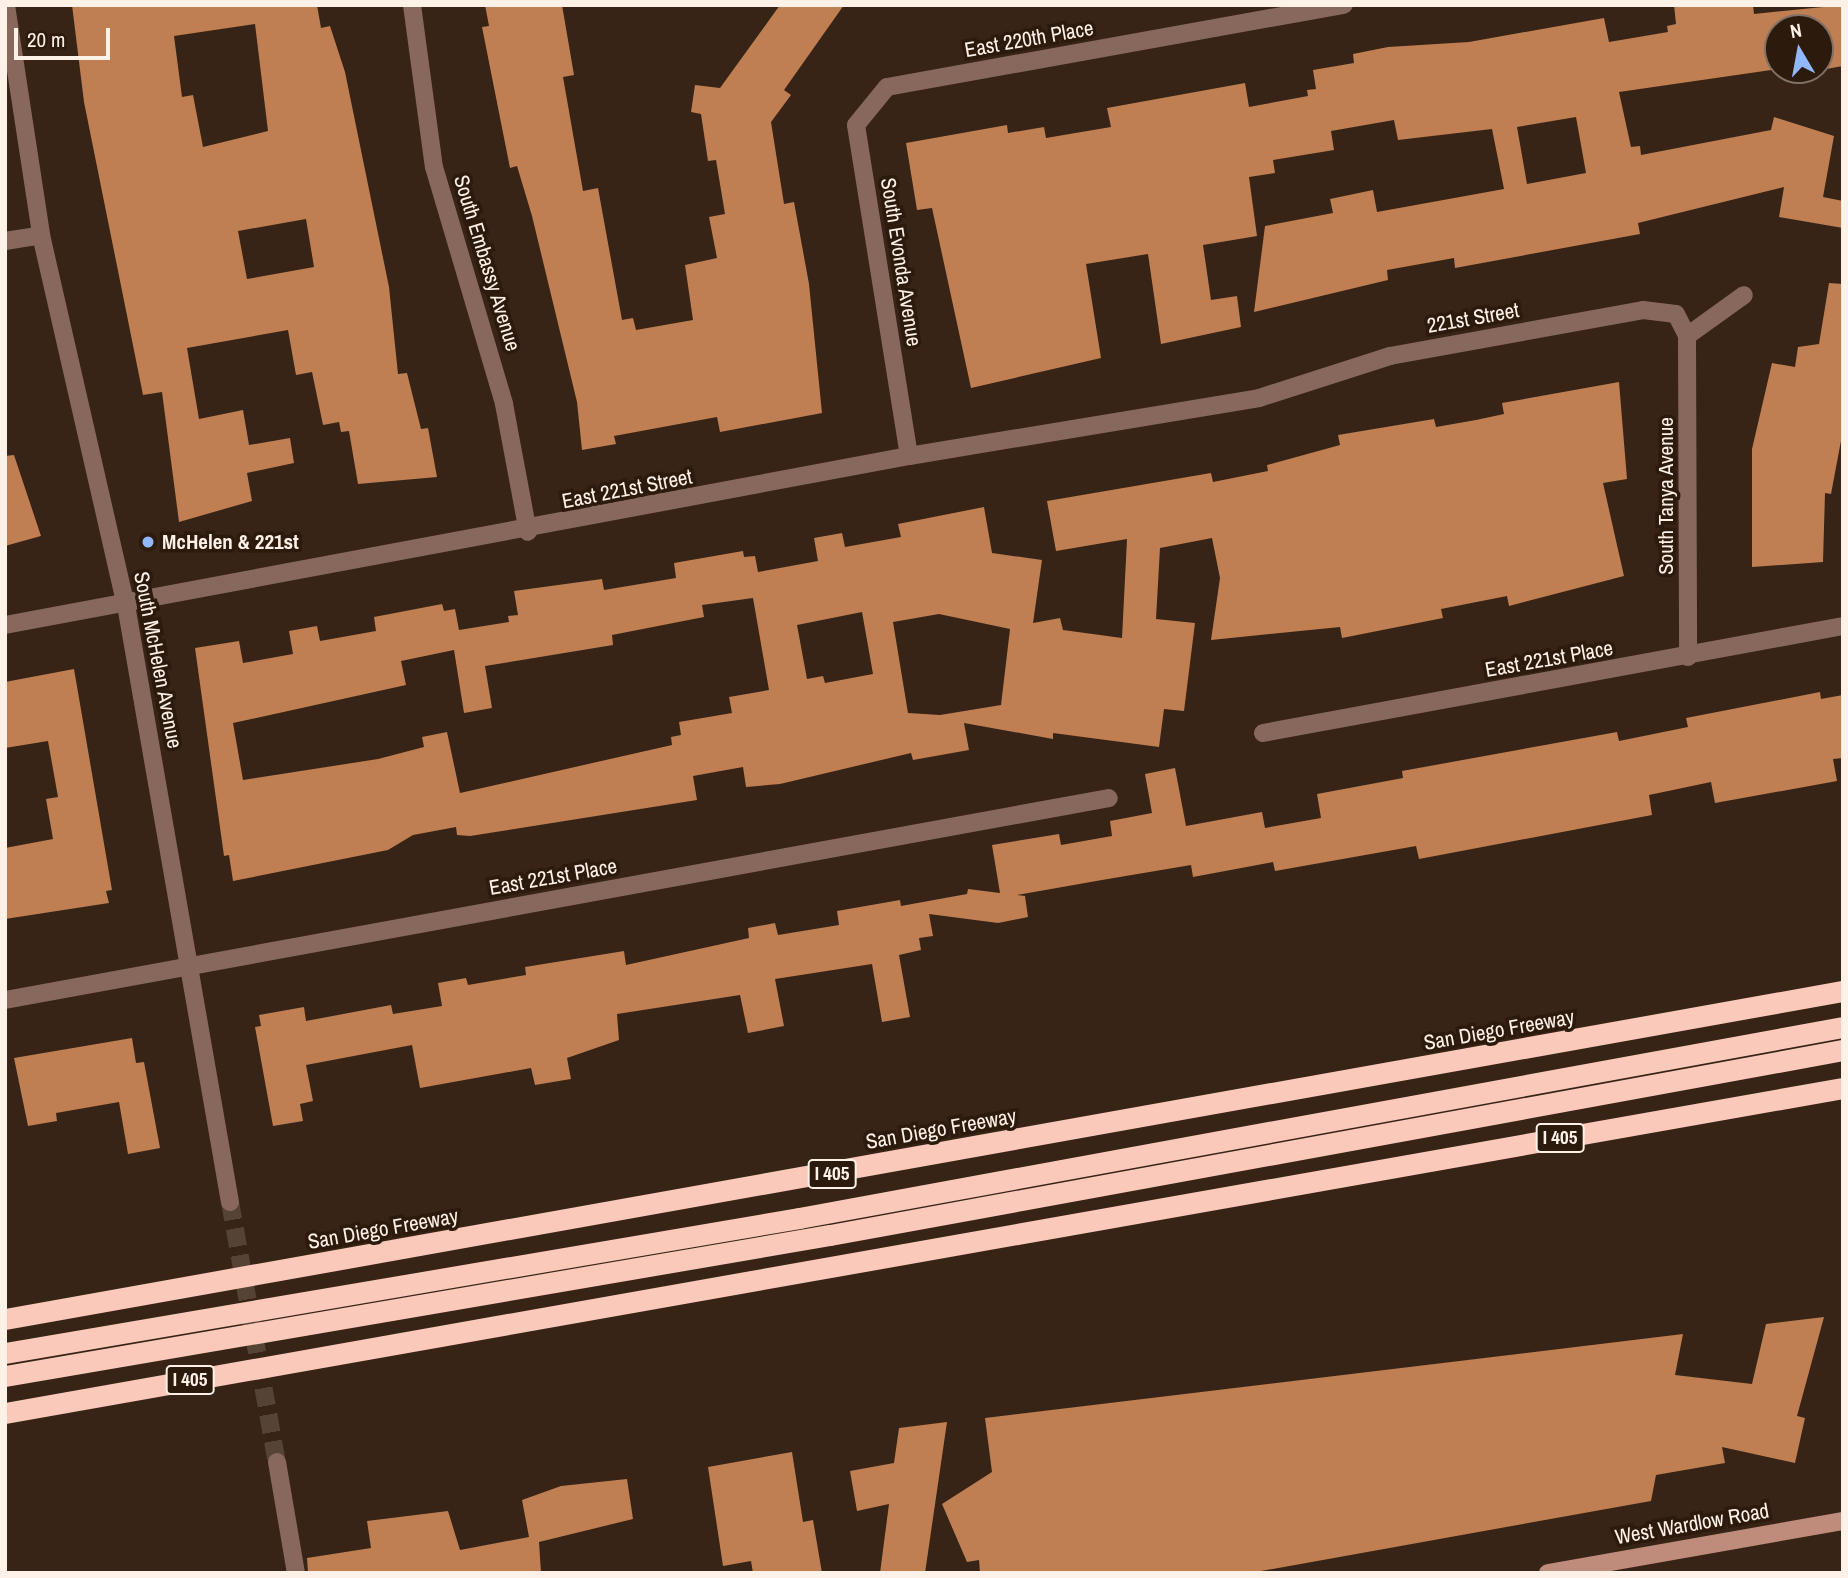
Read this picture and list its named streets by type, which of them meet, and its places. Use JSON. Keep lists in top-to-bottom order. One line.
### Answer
{"streets":{"highway":["San Diego Freeway","I 405"],"main road":["West Wardlow Road"],"street":["East 220th Place","South Evonda Avenue","South Embassy Avenue","221st Street","East 221st Street","South Tanya Avenue","East 221st Place","South McHelen Avenue"]},"crossings":[["East 220th Place","South Evonda Avenue"],["South Evonda Avenue","East 221st Street"],["South Embassy Avenue","East 221st Street"],["221st Street","East 221st Street"],["221st Street","South Tanya Avenue"],["East 221st Street","South McHelen Avenue"],["South Tanya Avenue","East 221st Place"],["East 221st Place","South McHelen Avenue"]],"places":["McHelen & 221st"],"scale_bar":"20 m","north":"top"}
